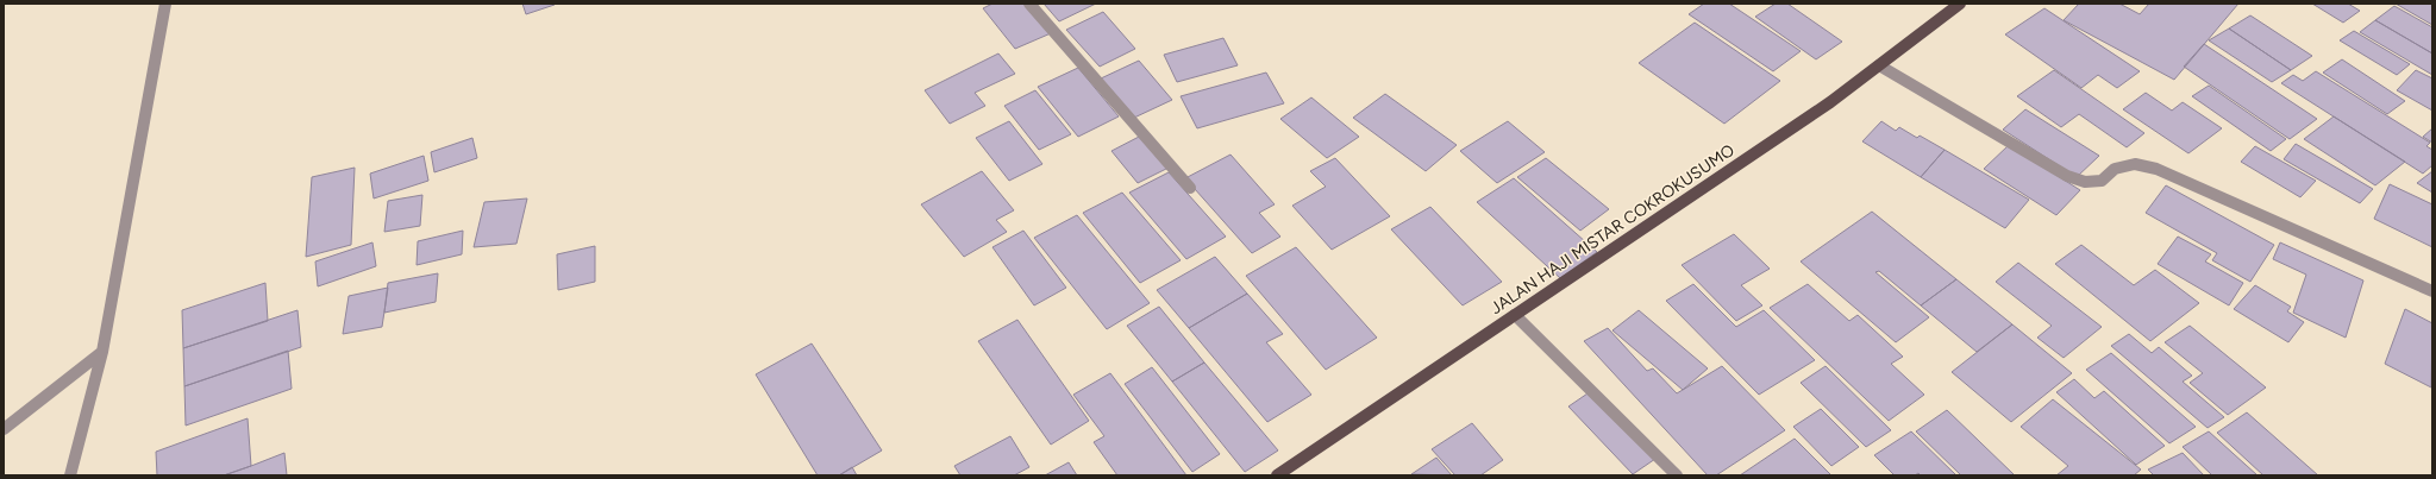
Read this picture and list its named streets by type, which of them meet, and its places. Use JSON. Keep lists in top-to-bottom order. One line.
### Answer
{"streets":{"main road":["JALAN HAJI MISTAR COKROKUSUMO"]}}
